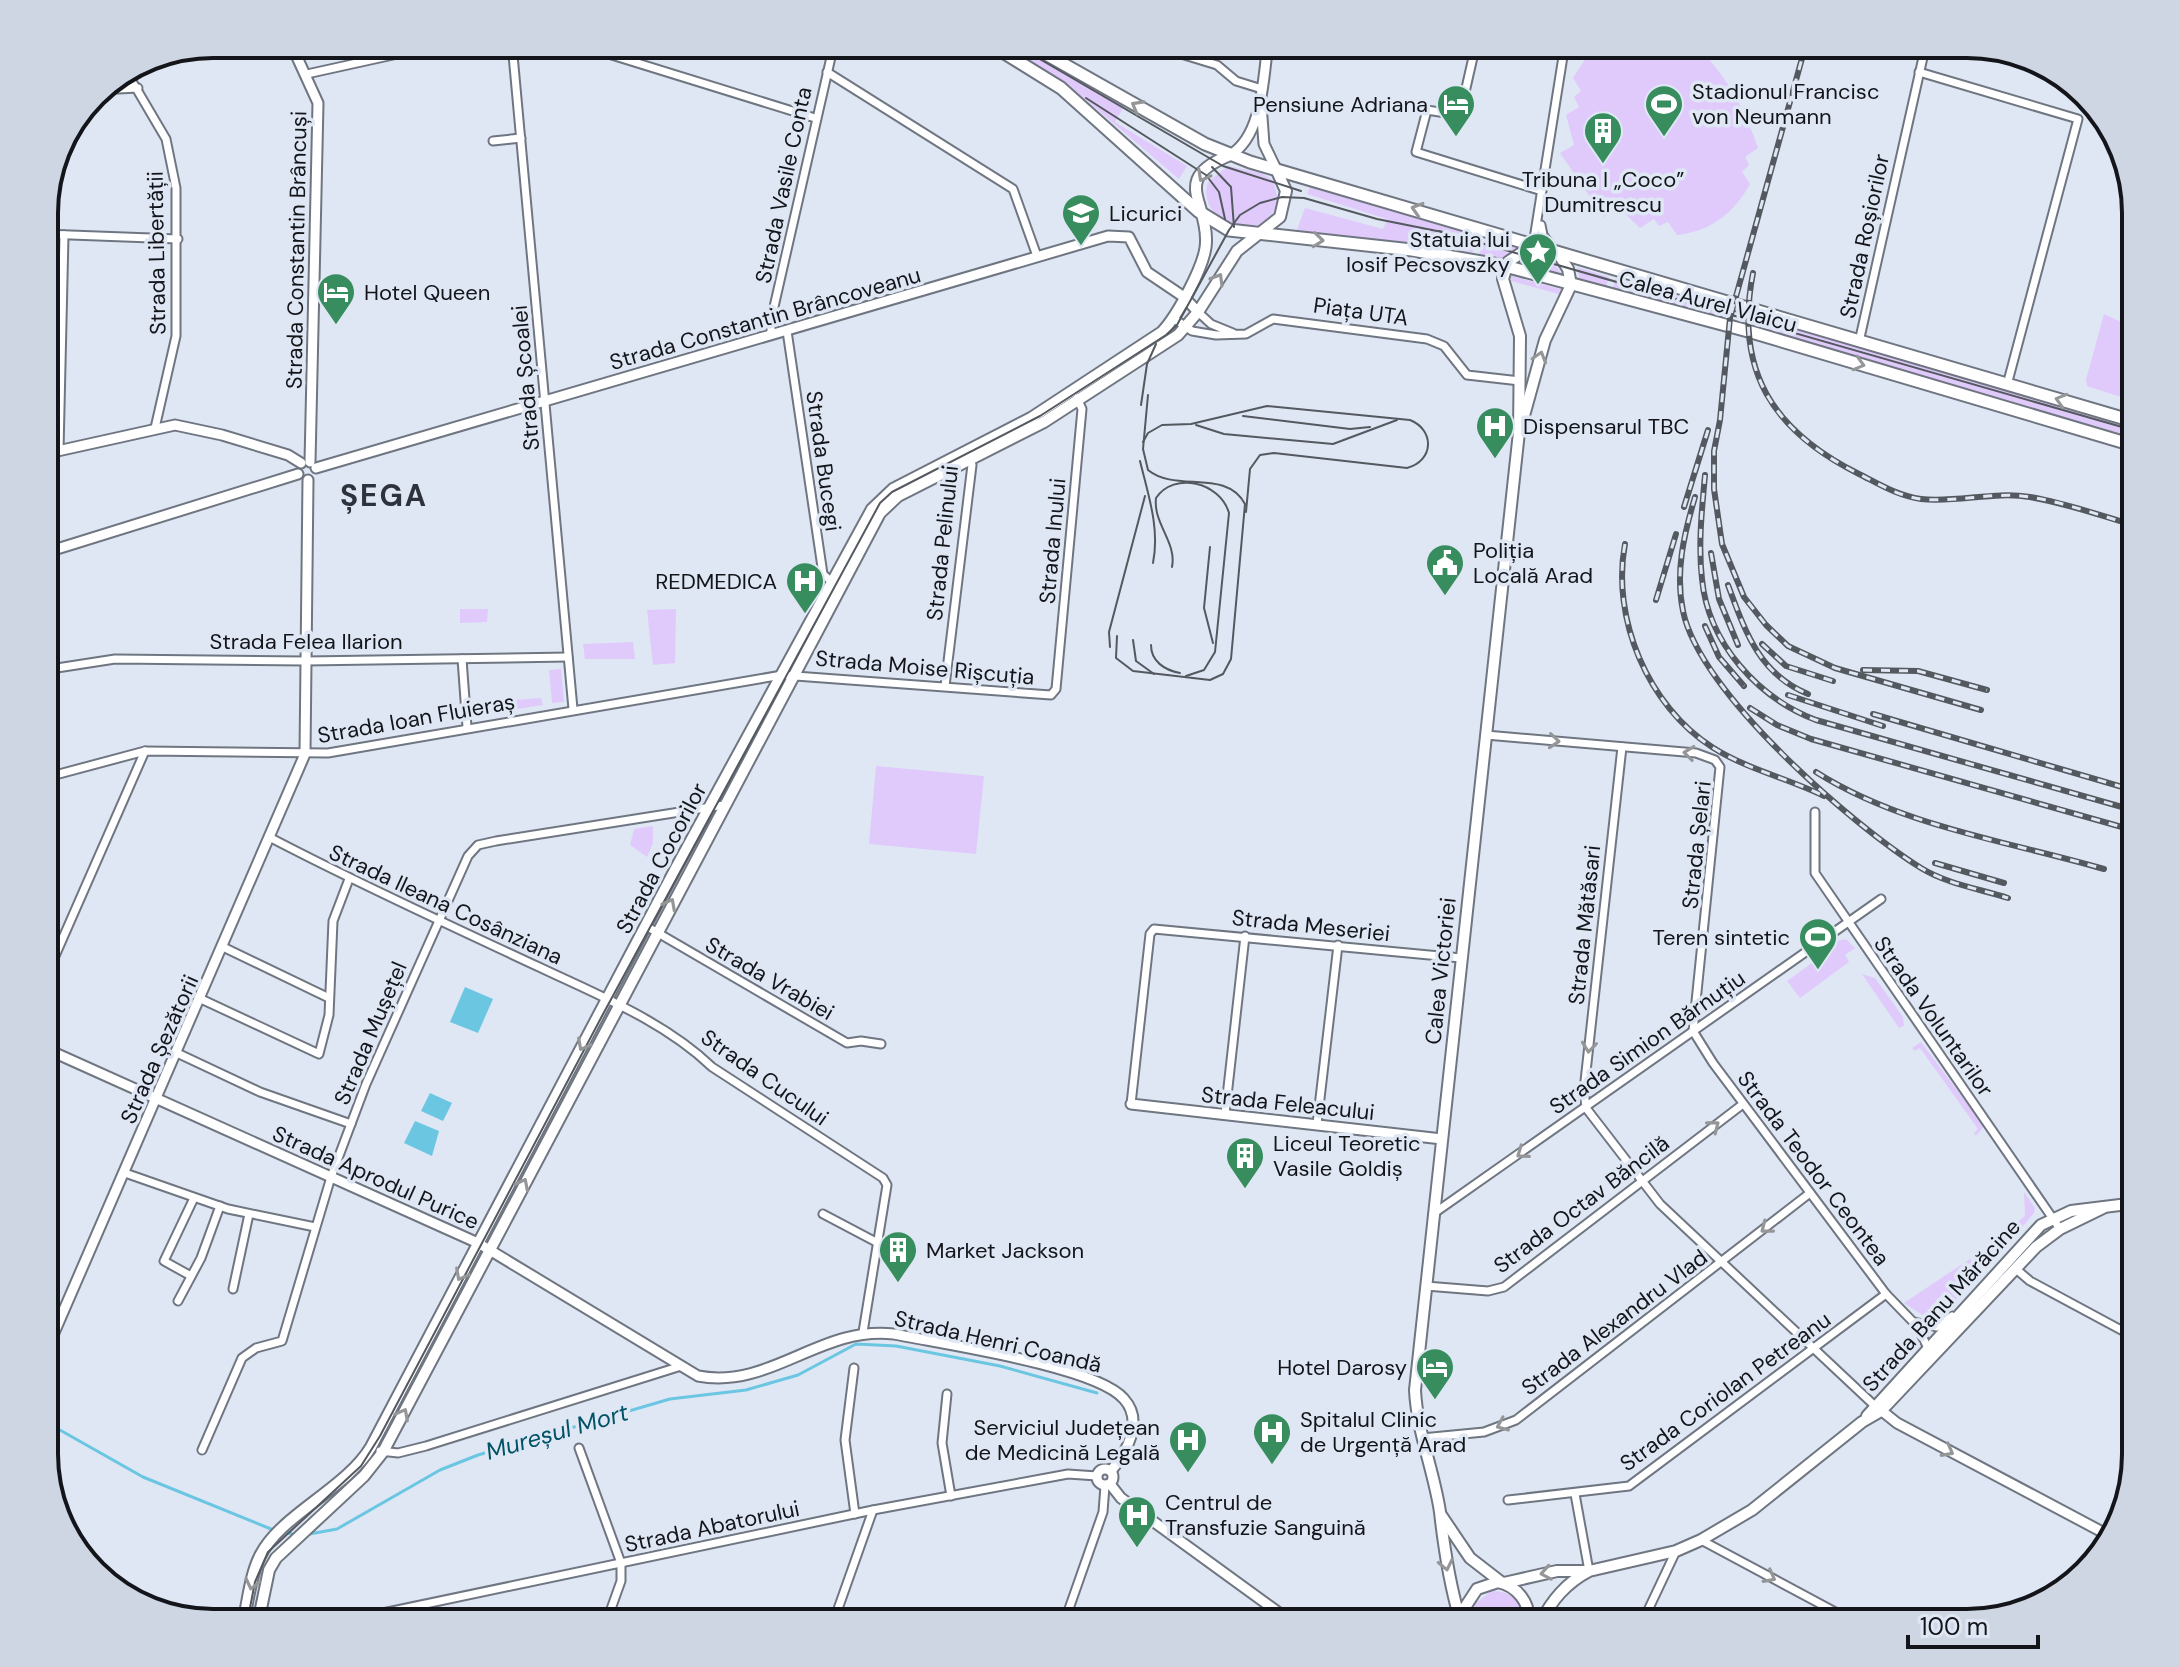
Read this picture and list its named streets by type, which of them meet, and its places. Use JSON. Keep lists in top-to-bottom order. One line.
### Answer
{"streets":{"main road":["Calea Aurel Vlaicu","Strada Cocorilor","Calea Victoriei","Strada Banu Mărăcine"],"street":["Strada Vasile Conta","Strada Roșiorilor","Strada Constantin Brâncuși","Strada Libertății","Piața UTA","Strada Constantin Brâncoveanu","Strada Școalei","Strada Bucegi","Strada Inului","Strada Pelinului","Strada Felea Ilarion","Strada Moise Rișcuția","Strada Ioan Fluieraș","Strada Șelari","Strada Ileana Cosânziana","Strada Meseriei","Strada Mătăsari","Strada Vrabiei","Strada Voluntarilor","Strada Mușețel","Strada Simion Bărnuțiu","Strada Șezătorii","Strada Cucului","Strada Feleacului","Strada Teodor Ceontea","Strada Aprodul Purice","Strada Octav Băncilă","Strada Alexandru Vlad","Strada Henri Coandă","Strada Coriolan Petreanu","Strada Abatorului"]},"crossings":[["Strada Vasile Conta","Strada Constantin Brâncoveanu"],["Strada Roșiorilor","Calea Aurel Vlaicu"],["Strada Constantin Brâncuși","Strada Constantin Brâncoveanu"],["Calea Aurel Vlaicu","Strada Cocorilor"],["Calea Aurel Vlaicu","Calea Victoriei"],["Piața UTA","Calea Victoriei"],["Strada Constantin Brâncoveanu","Strada Școalei"],["Strada Constantin Brâncoveanu","Strada Bucegi"],["Strada Constantin Brâncoveanu","Strada Cocorilor"],["Strada Școalei","Strada Felea Ilarion"],["Strada Școalei","Strada Ioan Fluieraș"],["Strada Bucegi","Strada Cocorilor"],["Strada Inului","Strada Moise Rișcuția"],["Strada Inului","Strada Cocorilor"],["Strada Pelinului","Strada Moise Rișcuția"],["Strada Pelinului","Strada Cocorilor"],["Strada Moise Rișcuția","Strada Ioan Fluieraș"],["Strada Moise Rișcuția","Strada Cocorilor"],["Strada Ioan Fluieraș","Strada Cocorilor"],["Strada Ioan Fluieraș","Strada Șezătorii"],["Strada Șelari","Strada Mătăsari"],["Strada Șelari","Strada Simion Bărnuțiu"],["Strada Șelari","Strada Teodor Ceontea"],["Strada Cocorilor","Strada Ileana Cosânziana"],["Strada Cocorilor","Strada Vrabiei"],["Strada Cocorilor","Strada Mușețel"],["Strada Cocorilor","Strada Cucului"],["Strada Cocorilor","Strada Aprodul Purice"],["Strada Ileana Cosânziana","Strada Mușețel"],["Strada Ileana Cosânziana","Strada Șezătorii"],["Strada Ileana Cosânziana","Strada Cucului"],["Strada Meseriei","Calea Victoriei"],["Strada Meseriei","Strada Feleacului"],["Strada Mătăsari","Strada Simion Bărnuțiu"],["Calea Victoriei","Strada Simion Bărnuțiu"],["Calea Victoriei","Strada Feleacului"],["Calea Victoriei","Strada Octav Băncilă"],["Calea Victoriei","Strada Banu Mărăcine"],["Calea Victoriei","Strada Alexandru Vlad"],["Strada Voluntarilor","Strada Simion Bărnuțiu"],["Strada Voluntarilor","Strada Banu Mărăcine"],["Strada Mușețel","Strada Aprodul Purice"],["Strada Simion Bărnuțiu","Strada Teodor Ceontea"],["Strada Șezătorii","Strada Aprodul Purice"],["Strada Teodor Ceontea","Strada Octav Băncilă"],["Strada Teodor Ceontea","Strada Banu Mărăcine"],["Strada Teodor Ceontea","Strada Alexandru Vlad"],["Strada Teodor Ceontea","Strada Coriolan Petreanu"],["Strada Aprodul Purice","Strada Henri Coandă"],["Strada Henri Coandă","Strada Abatorului"]],"one_way":["Strada Mătăsari","Strada Alexandru Vlad"],"districts":["ȘEGA"],"water":["Mureșul Mort"],"places":{"hotel":["Pensiune Adriana","Hotel Queen","Hotel Darosy"],"sports":["Stadionul Francisc von Neumann","Teren sintetic"],"building":["Tribuna I „Coco” Dumitrescu","Liceul Teoretic Vasile Goldiș","Market Jackson"],"school or university":["Licurici"],"place":["Statuia lui Iosif Pecsovszky"],"hospital":["Dispensarul TBC","REDMEDICA","Spitalul Clinic de Urgență Arad","Serviciul Județean de Medicină Legală","Centrul de Transfuzie Sanguină"],"public building":["Poliția Locală Arad"]},"scale_bar":"100 m"}
